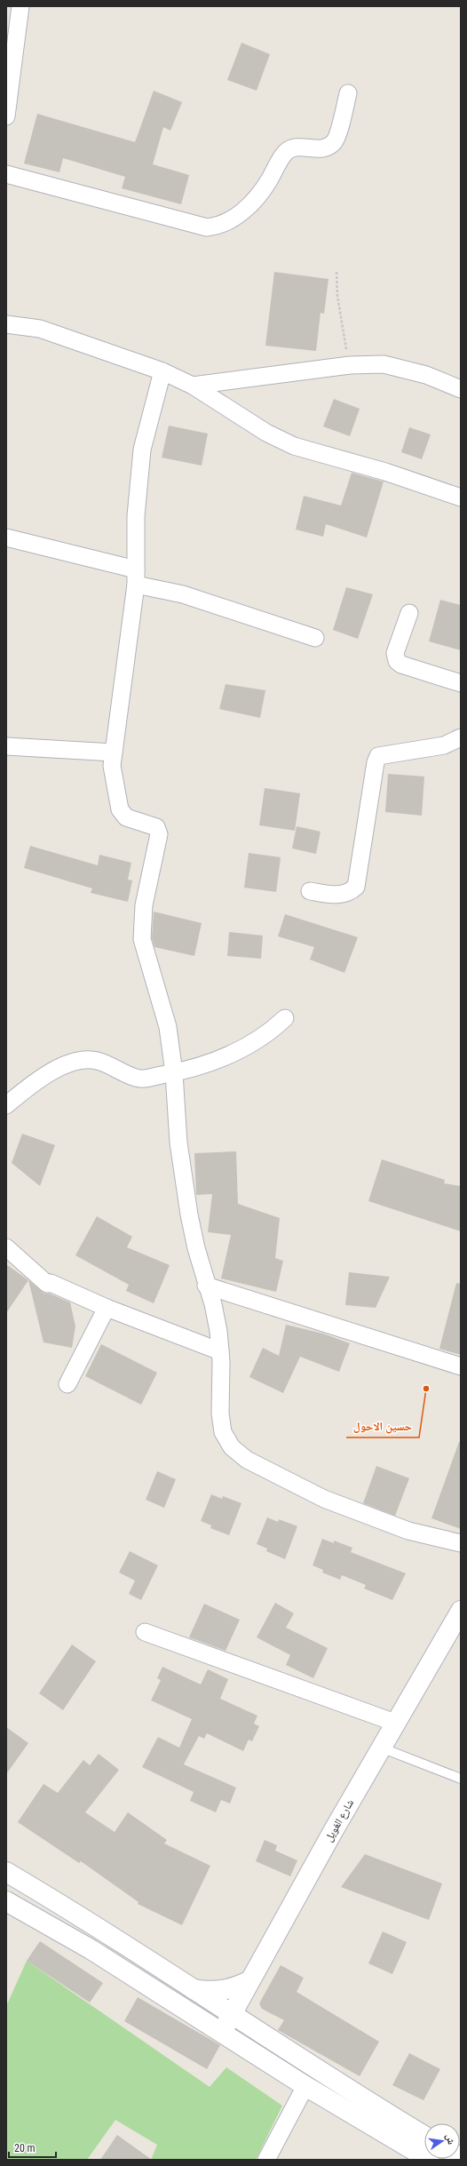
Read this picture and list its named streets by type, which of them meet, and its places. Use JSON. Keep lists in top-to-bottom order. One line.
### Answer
{"streets":{"street":["شارع الغويل"]},"places":["حسين الاحول"],"scale_bar":"20 m","north":"right"}
